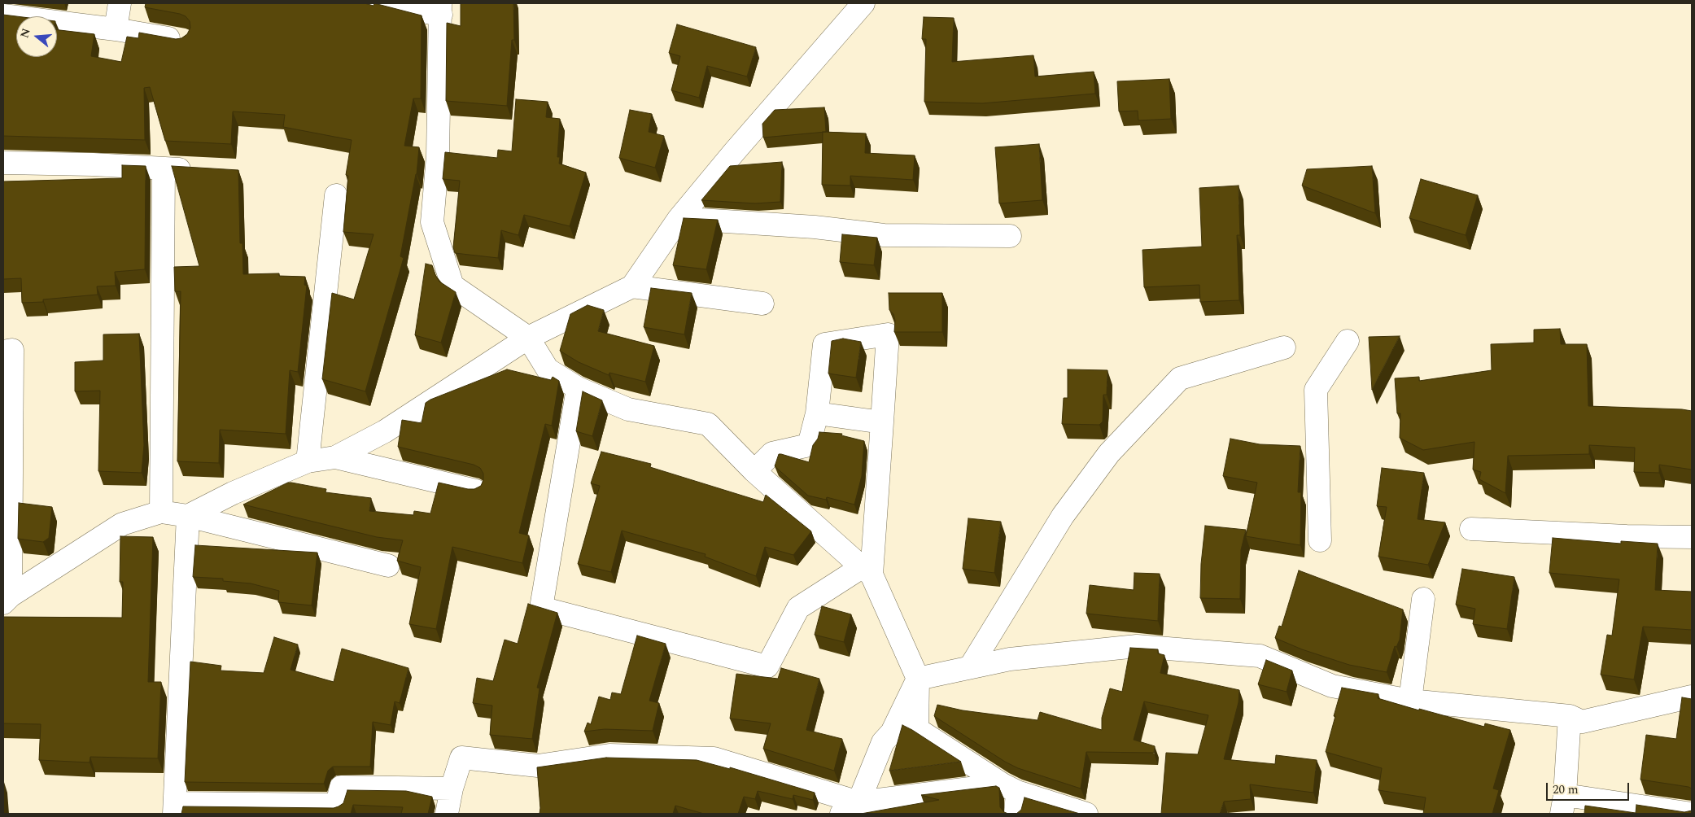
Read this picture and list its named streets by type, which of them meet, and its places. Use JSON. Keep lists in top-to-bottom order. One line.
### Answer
{"scale_bar":"20 m","north":"left"}
